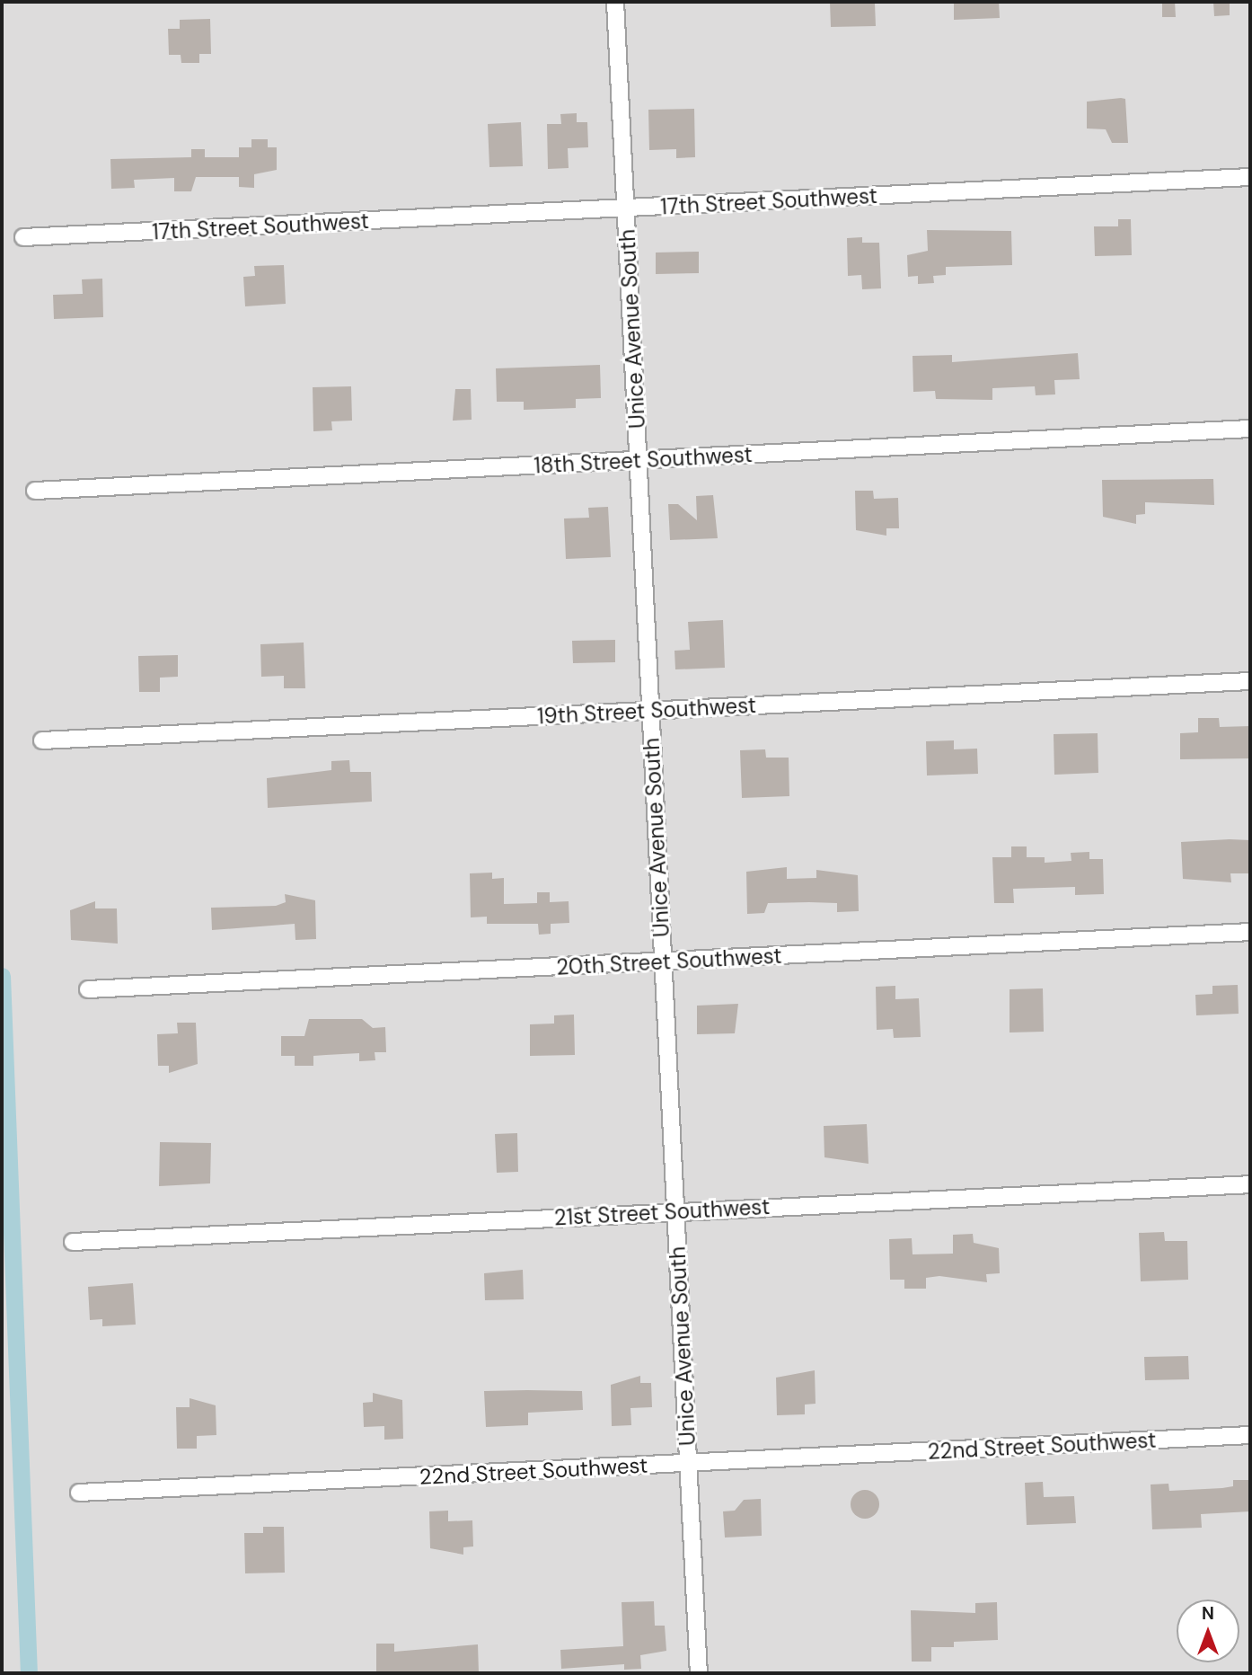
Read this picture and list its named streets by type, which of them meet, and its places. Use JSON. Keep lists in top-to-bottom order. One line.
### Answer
{"streets":{"street":["17th Street Southwest","Unice Avenue South","18th Street Southwest","19th Street Southwest","20th Street Southwest","21st Street Southwest","22nd Street Southwest"]},"crossings":[["17th Street Southwest","Unice Avenue South"],["Unice Avenue South","18th Street Southwest"],["Unice Avenue South","19th Street Southwest"],["Unice Avenue South","20th Street Southwest"],["Unice Avenue South","21st Street Southwest"],["Unice Avenue South","22nd Street Southwest"]],"north":"top"}
